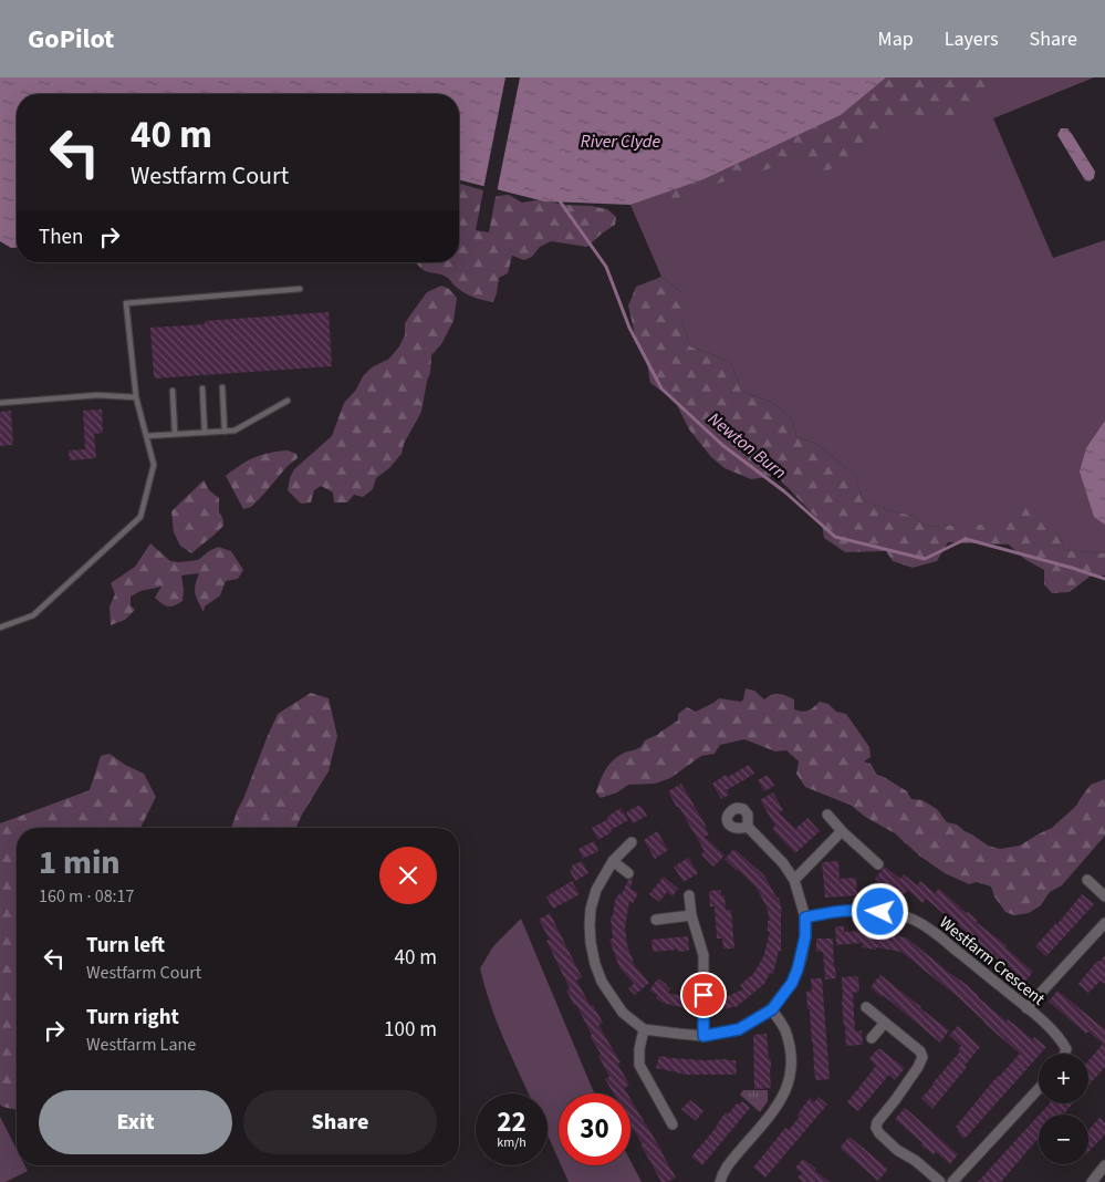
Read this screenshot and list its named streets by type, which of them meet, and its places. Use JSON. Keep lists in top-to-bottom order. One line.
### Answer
{"streets":{"street":["Westfarm Crescent"]},"water":["River Clyde","Newton Burn"],"page":{"header":"GoPilot","nav":["Map","Layers","Share"],"turn":["40 m","Westfarm Court"],"then":"Then","heading":["1 min","160 m · 08:17"],"list":[{"name":"Turn left","note":"Westfarm Court","value":"40 m"},{"name":"Turn right","note":"Westfarm Lane","value":"100 m"}],"map_buttons":["+","−"],"buttons":["Exit","Share"],"speed":"22 km/h","limit":"30"}}
